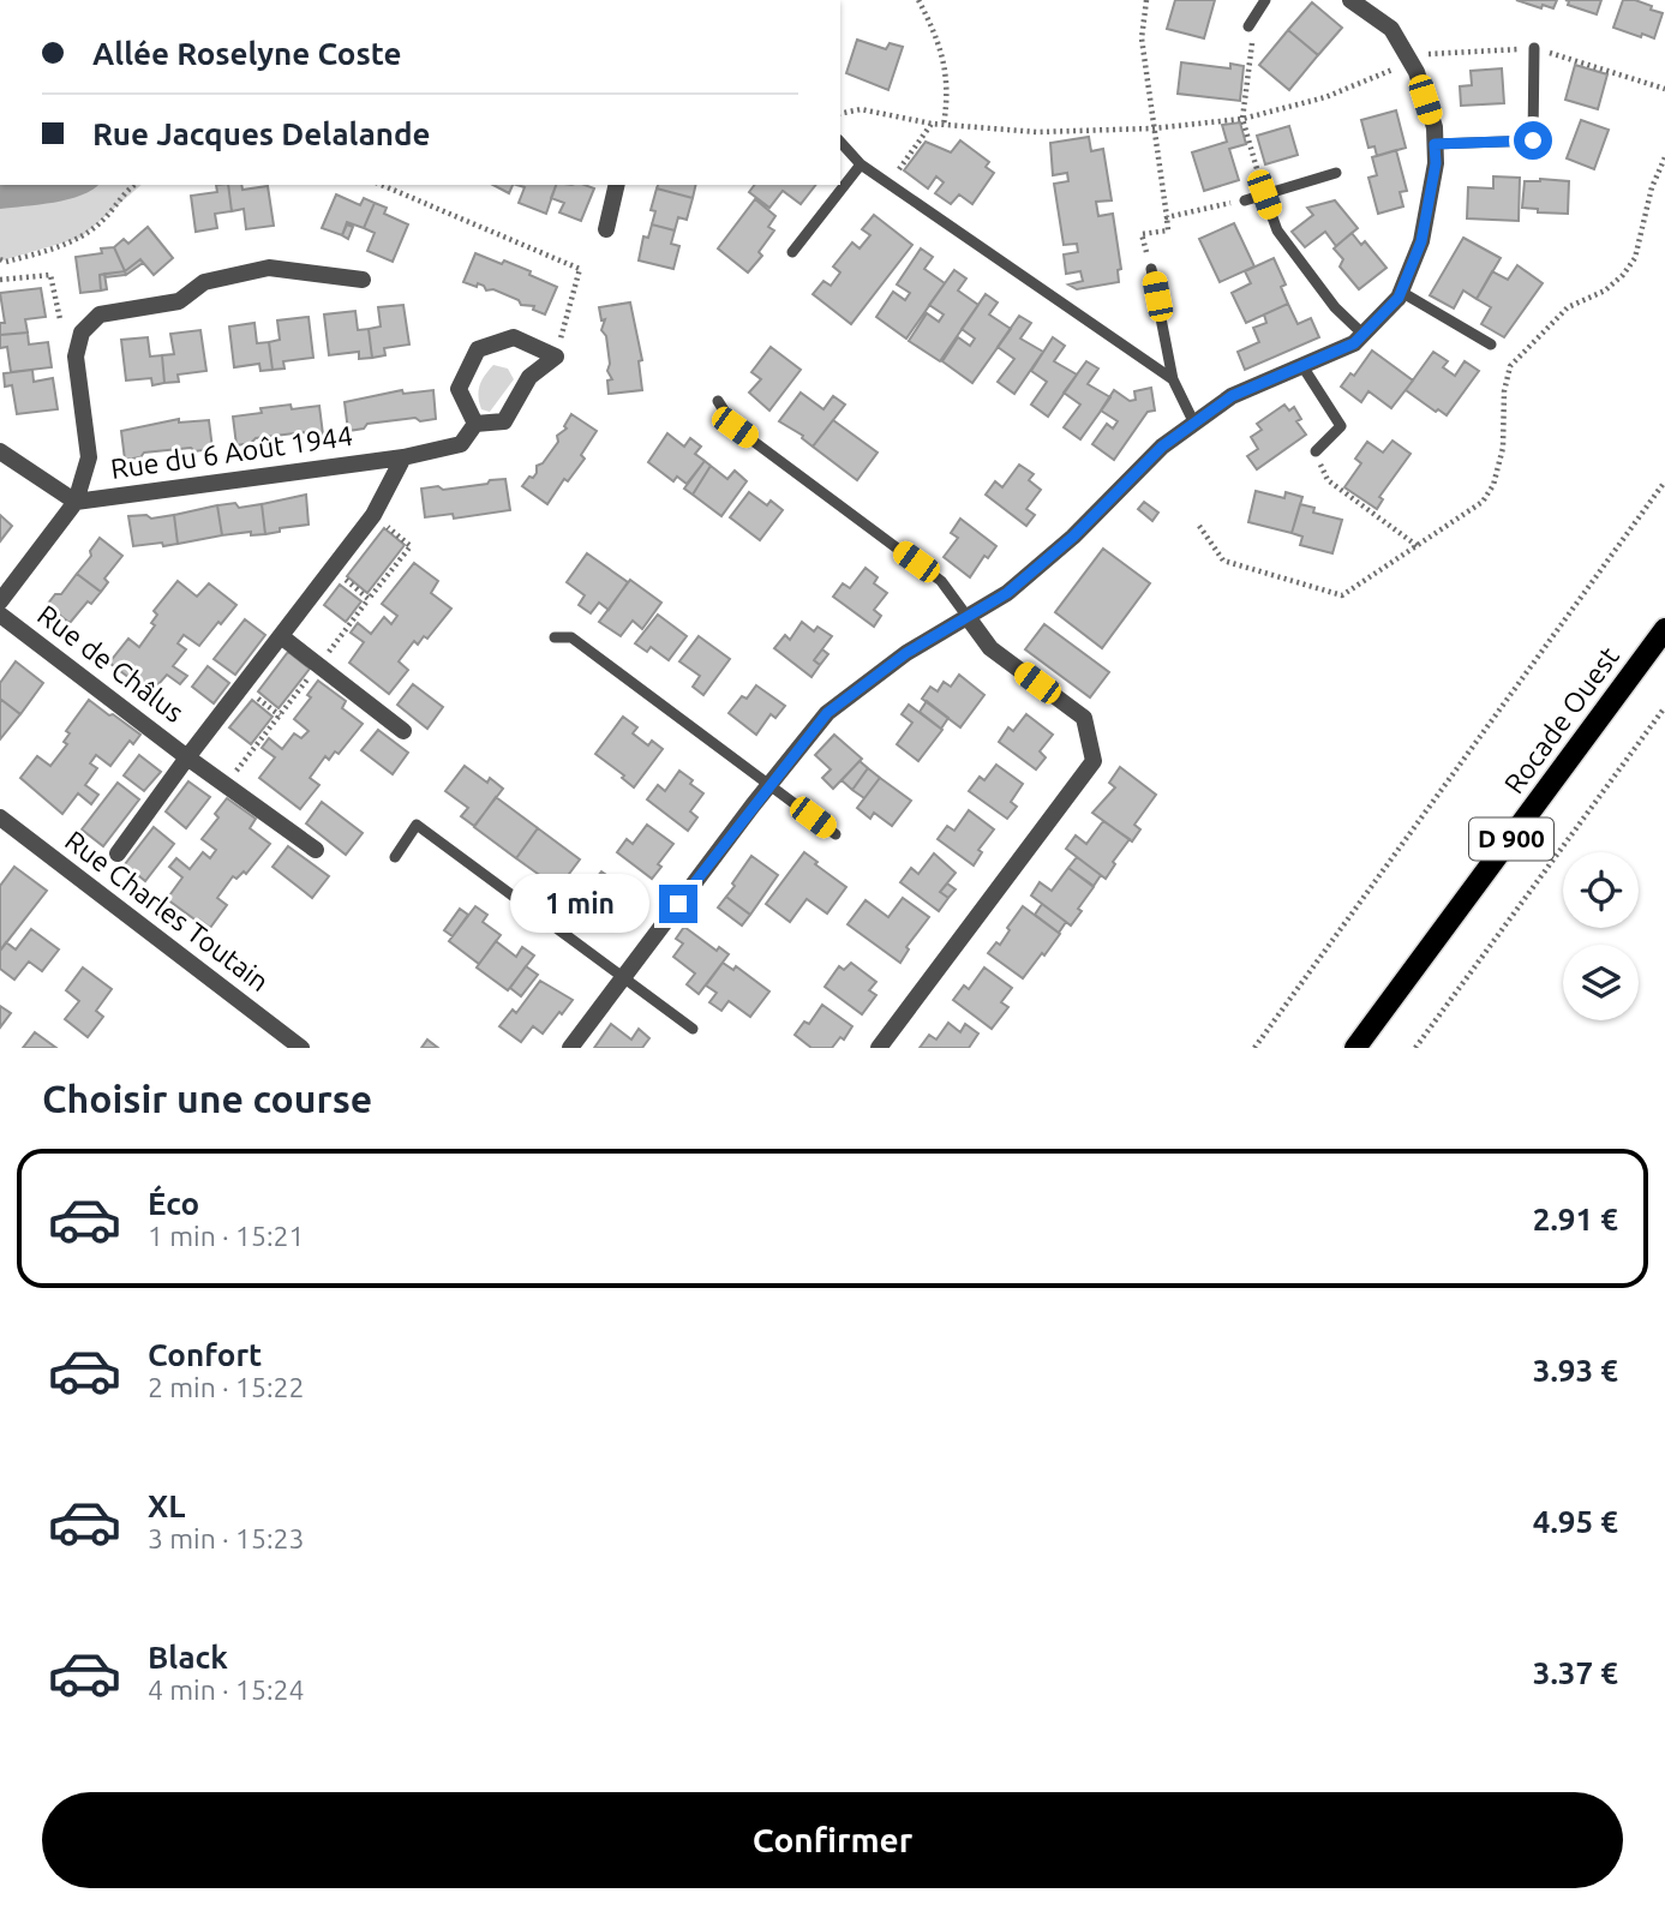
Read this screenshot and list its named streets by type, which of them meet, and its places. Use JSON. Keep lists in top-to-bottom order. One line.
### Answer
{"streets":{"main road":["Rocade Ouest","D 900"],"street":["Rue du 6 Août 1944","Rue de Châlus","Rue Charles Toutain"]},"crossings":[["Rue du 6 Août 1944","Rue de Châlus"]],"page":{"banner":["Allée Roselyne Coste","Rue Jacques Delalande"],"bubble":"1 min","heading":"Choisir une course","list":[{"name":"Éco","note":"1 min · 15:21","value":"2.91 €"},{"name":"Confort","note":"2 min · 15:22","value":"3.93 €"},{"name":"XL","note":"3 min · 15:23","value":"4.95 €"},{"name":"Black","note":"4 min · 15:24","value":"3.37 €"}],"buttons":"Confirmer"}}
